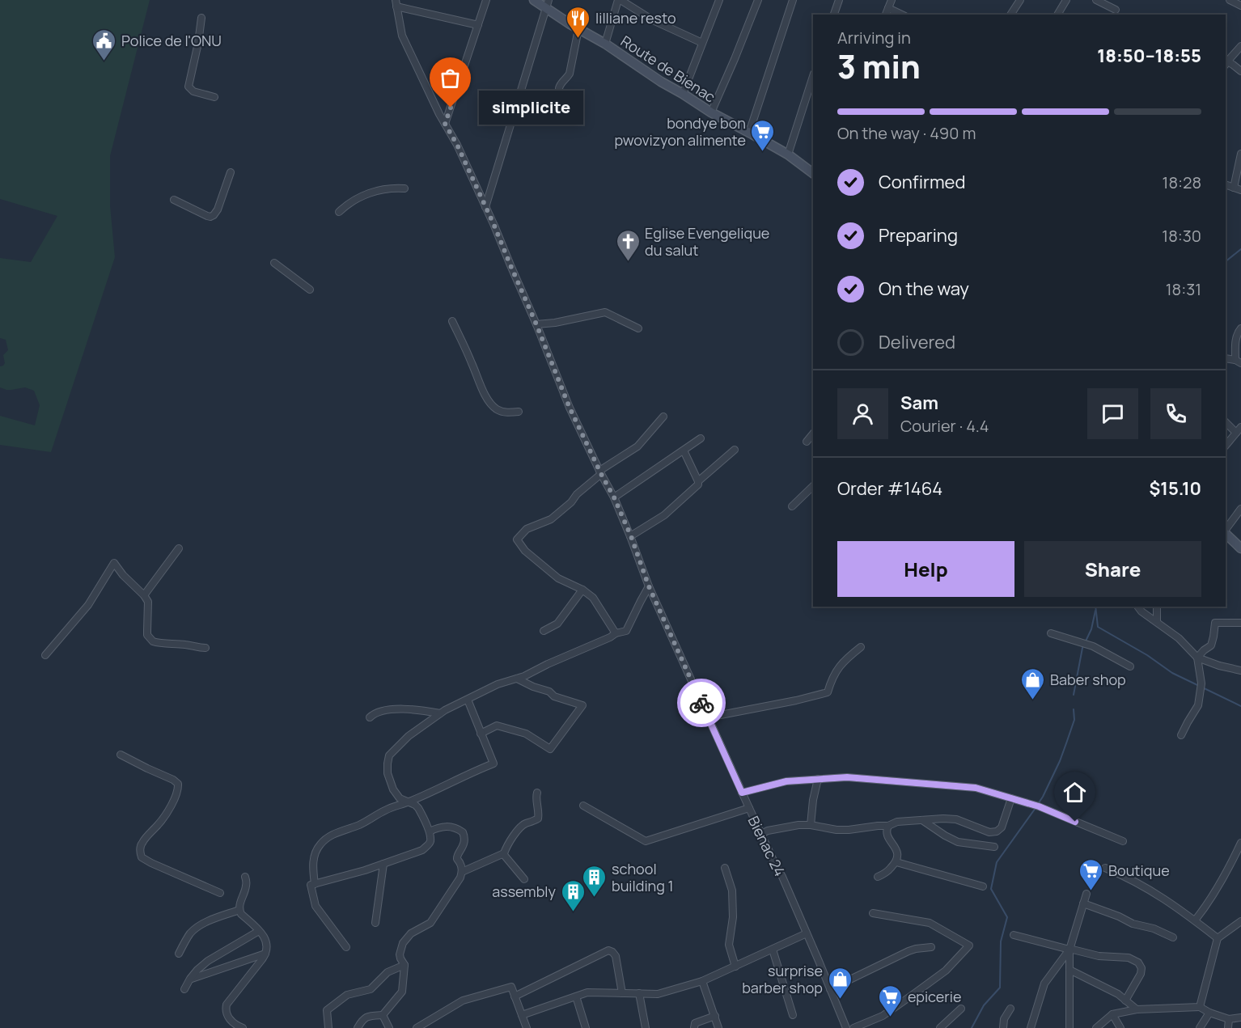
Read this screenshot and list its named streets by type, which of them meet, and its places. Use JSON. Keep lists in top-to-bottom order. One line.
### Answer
{"streets":{"main road":["Route de Bienac"],"street":["Bienac 24"]},"places":{"restaurant":["lilliane resto"],"public building":["Police de l'ONU"],"other":["simplicite"],"supermarket":["bondye bon pwovizyon alimente","Boutique","epicerie"],"church":["Eglise Evengelique du salut"],"shop":["Baber shop","surprise barber shop"],"building":["school building 1","assembly"]},"page":{"heading":["3 min","Arriving in","18:50–18:55"],"panel":["Sam","Courier · 4.4","Order #1464","$15.10"],"bubble":"simplicite","bar":"On the way · 490 m","list":[["Confirmed","18:28"],["Preparing","18:30"],["On the way","18:31"],"Delivered"],"buttons":["Help","Share"]}}
